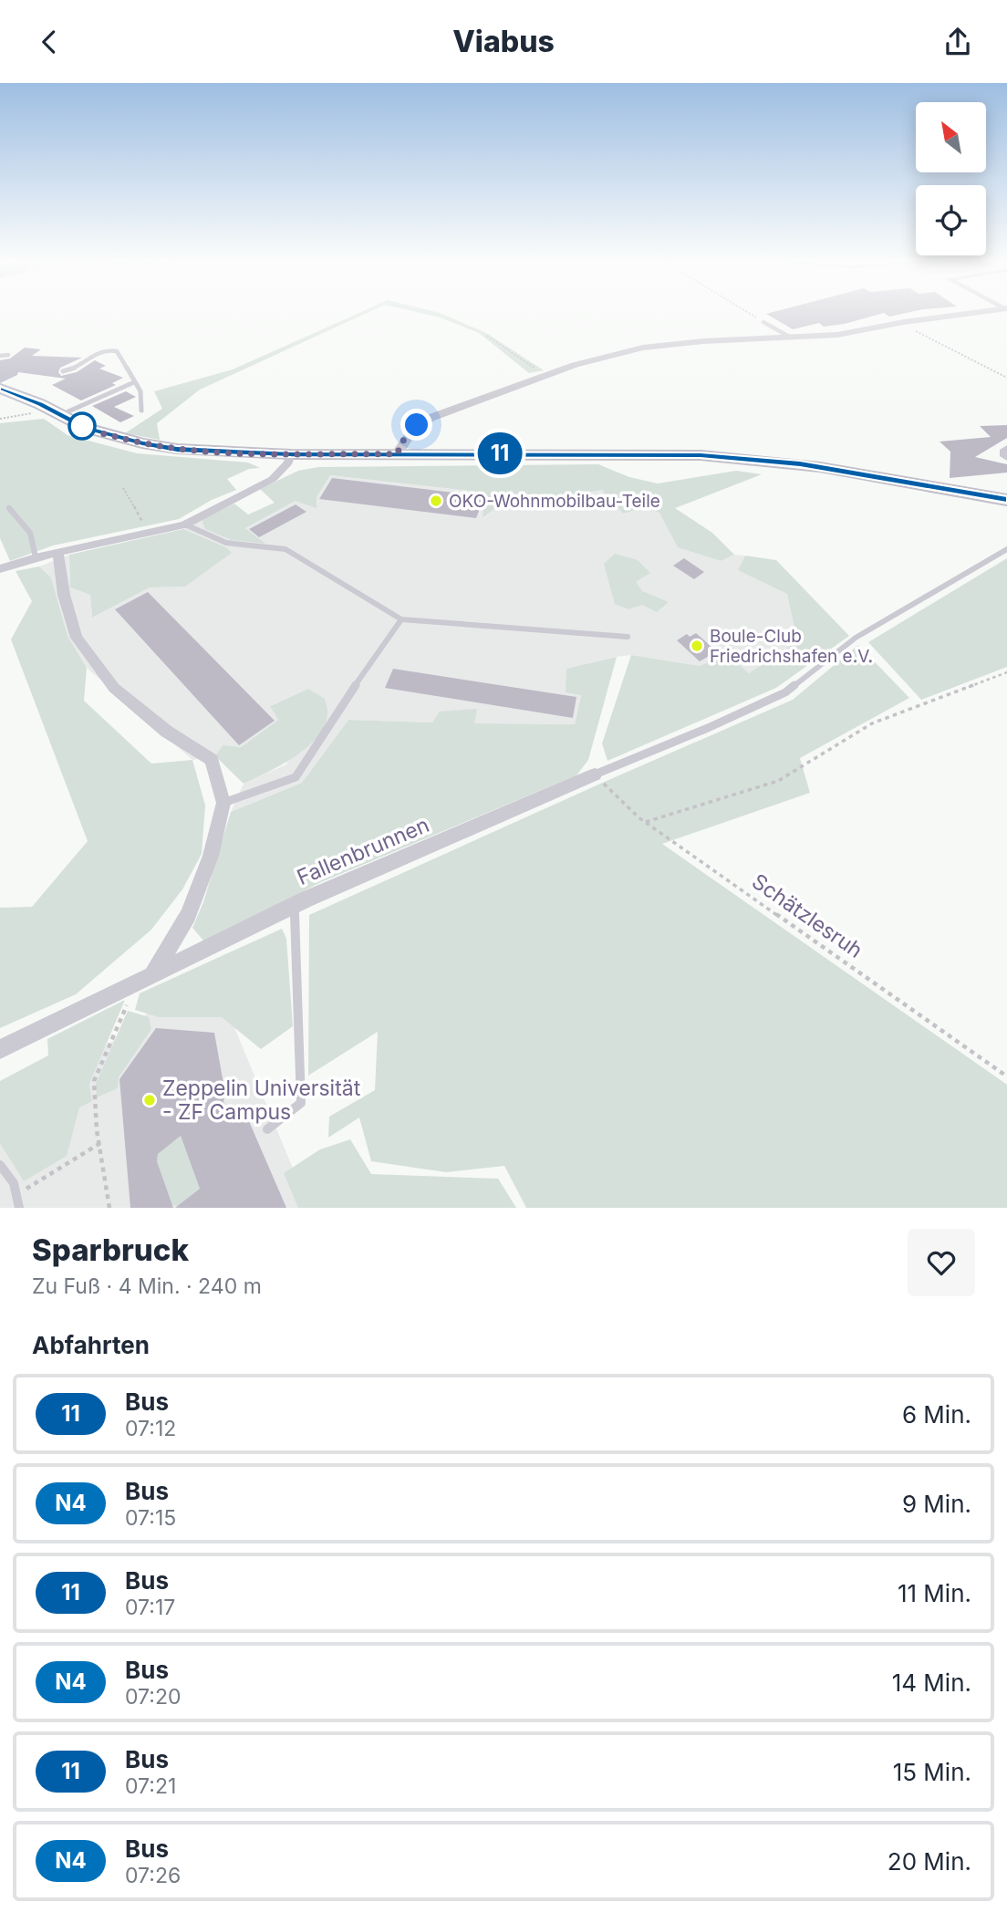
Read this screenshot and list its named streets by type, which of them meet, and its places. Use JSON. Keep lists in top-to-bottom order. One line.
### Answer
{"streets":{"street":["Fallenbrunnen"],"path":["Schätzlesruh"]},"crossings":[["Fallenbrunnen","Schätzlesruh"]],"places":["OKO-Wohnmobilbau-Teile","Boule-Club Friedrichshafen e.V.","Zeppelin Universität - ZF Campus"],"lines":["bus line 11"],"north":"top left","page":{"header":"Viabus","on_map":"11","heading":[["Sparbruck","Zu Fuß · 4 Min. · 240 m"],"Abfahrten"],"list":[{"mark":"11","name":"Bus","note":"07:12","value":"6 Min."},{"mark":"N4","name":"Bus","note":"07:15","value":"9 Min."},{"mark":"11","name":"Bus","note":"07:17","value":"11 Min."},{"mark":"N4","name":"Bus","note":"07:20","value":"14 Min."},{"mark":"11","name":"Bus","note":"07:21","value":"15 Min."},{"mark":"N4","name":"Bus","note":"07:26","value":"20 Min."}]}}
